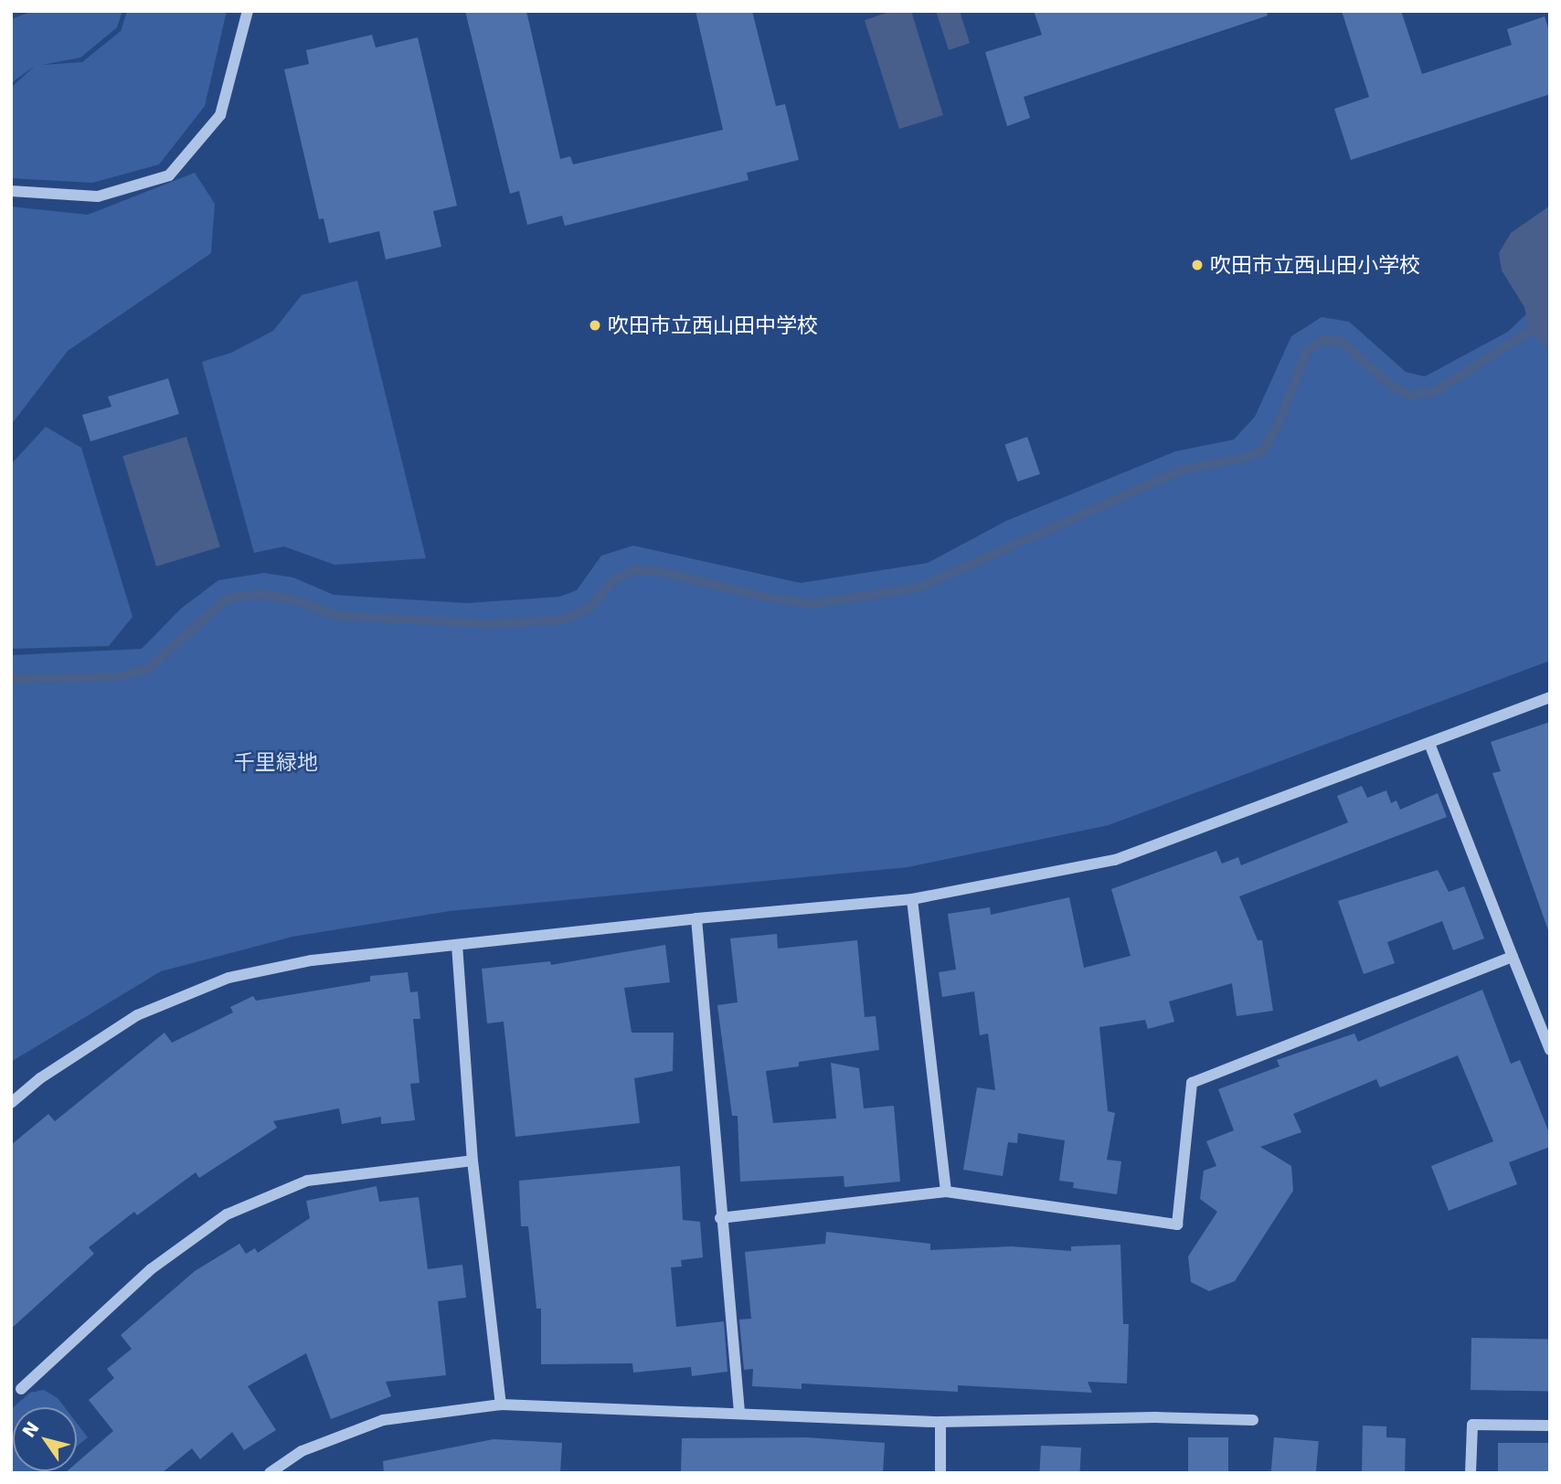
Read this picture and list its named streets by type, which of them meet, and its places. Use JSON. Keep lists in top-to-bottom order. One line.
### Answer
{"parks":["千里緑地"],"places":["吹田市立西山田小学校","吹田市立西山田中学校"],"north":"top left"}
